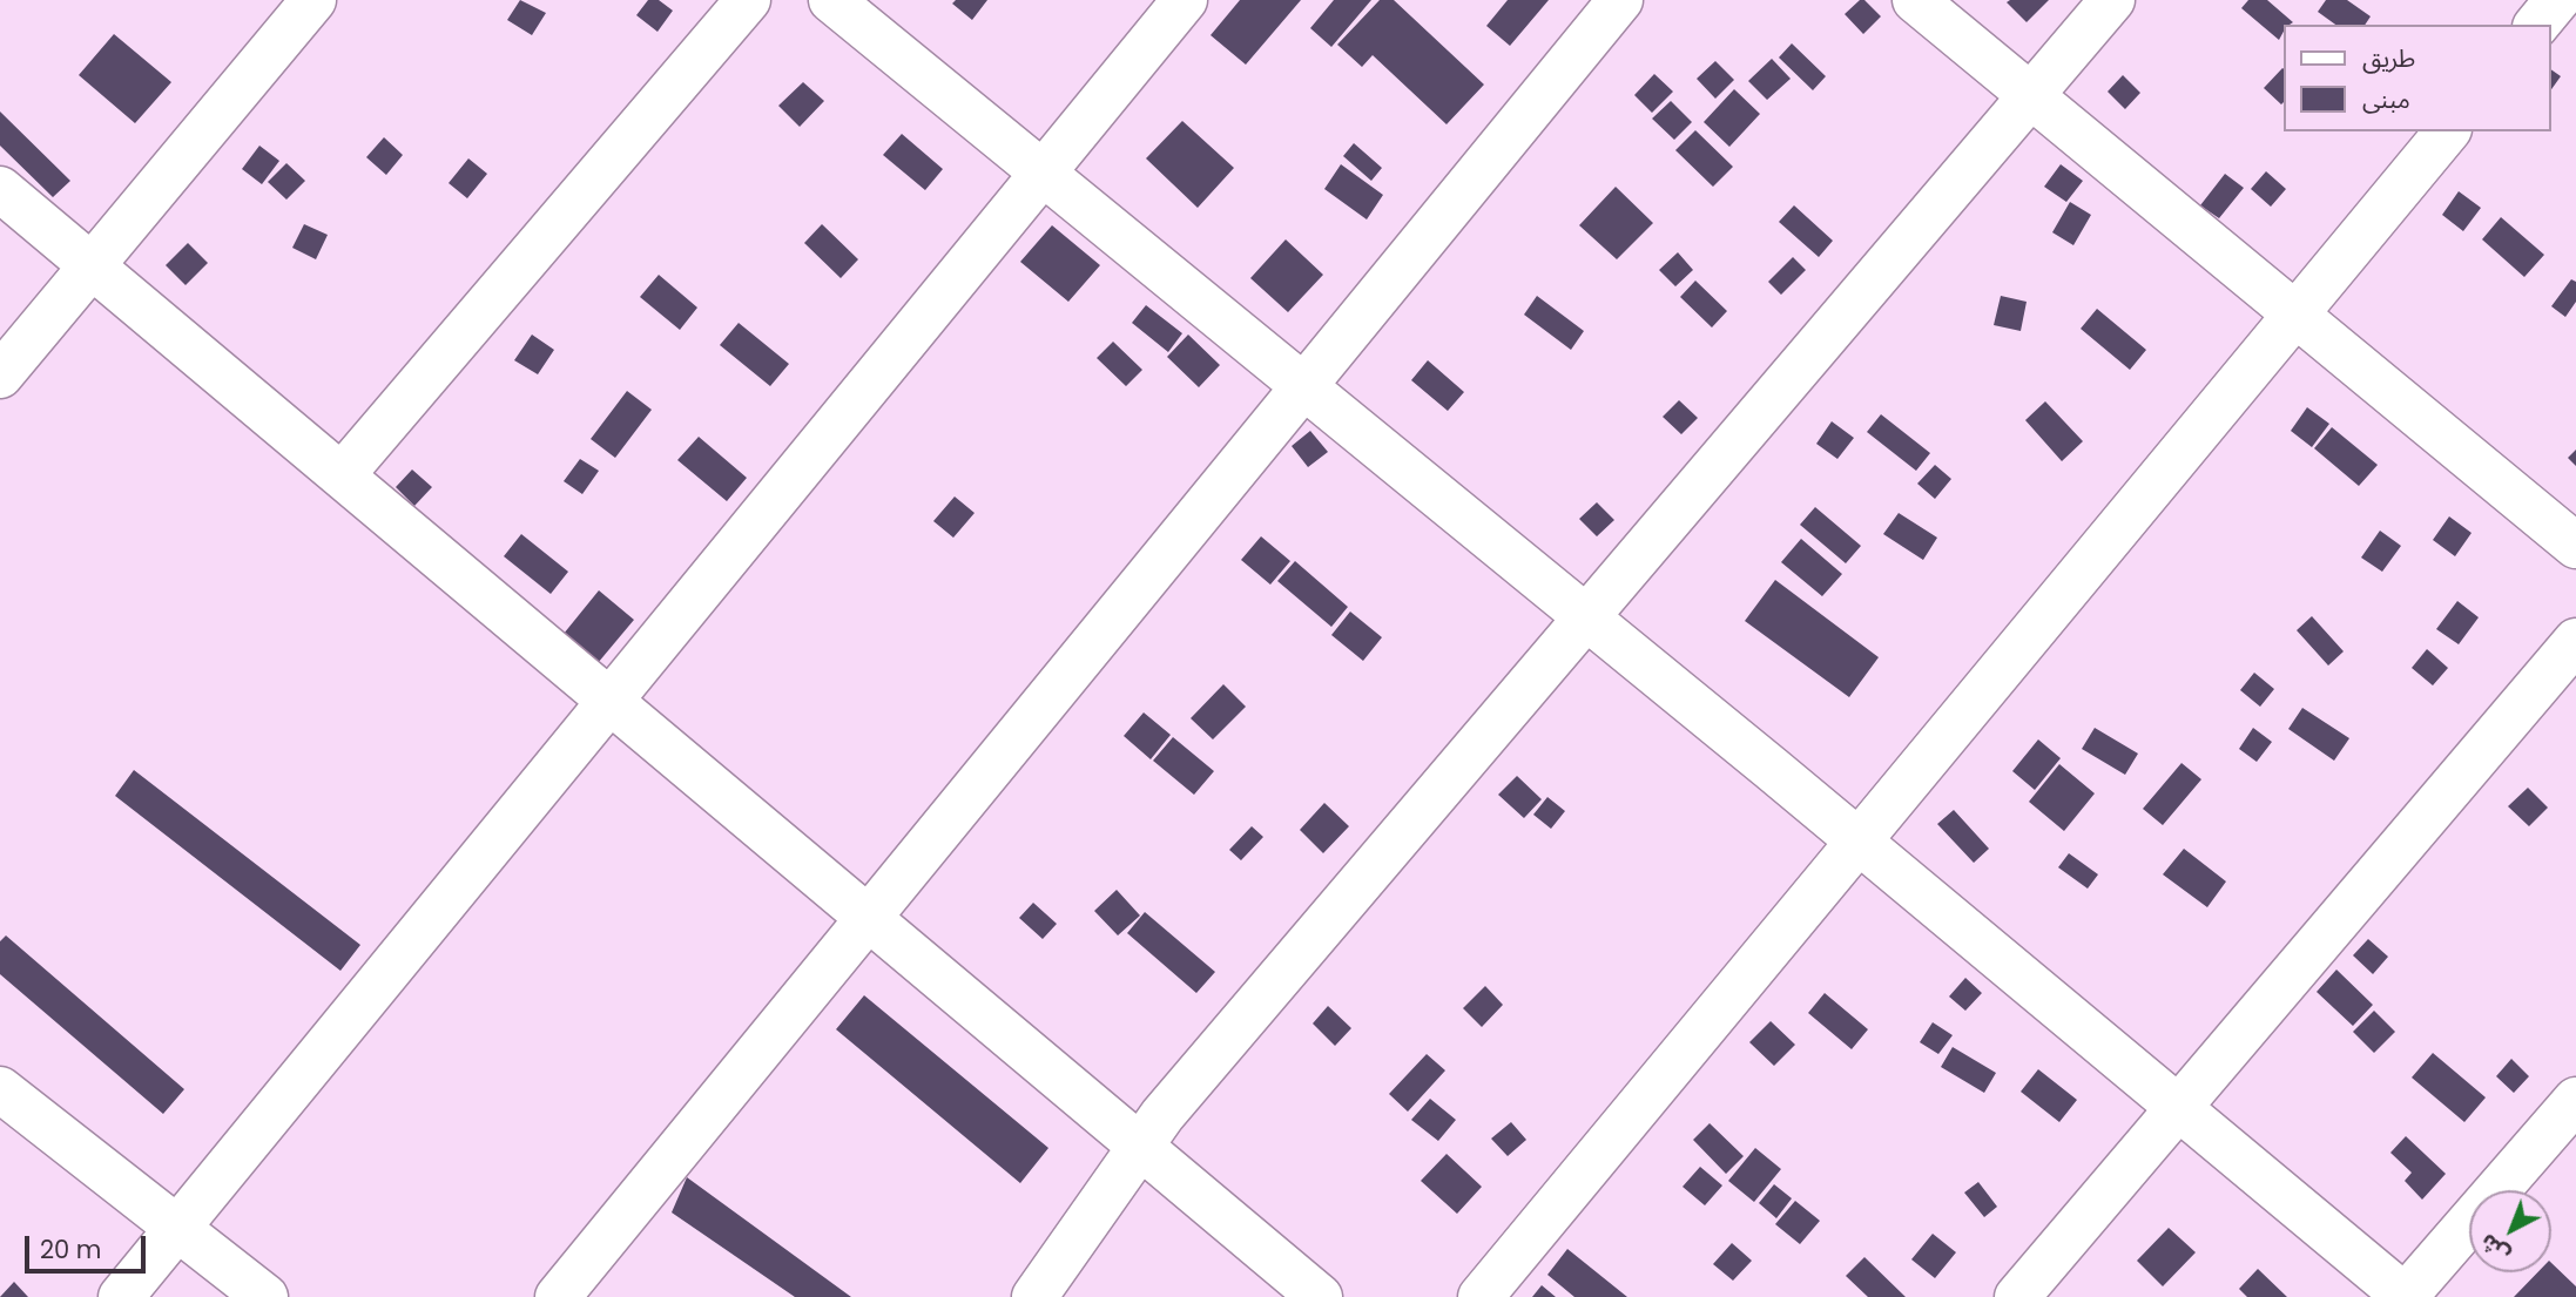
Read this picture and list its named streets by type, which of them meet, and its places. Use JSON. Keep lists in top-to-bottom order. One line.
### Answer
{"legend":["طريق","مبنى"],"scale_bar":"20 m","north":"bottom left"}
